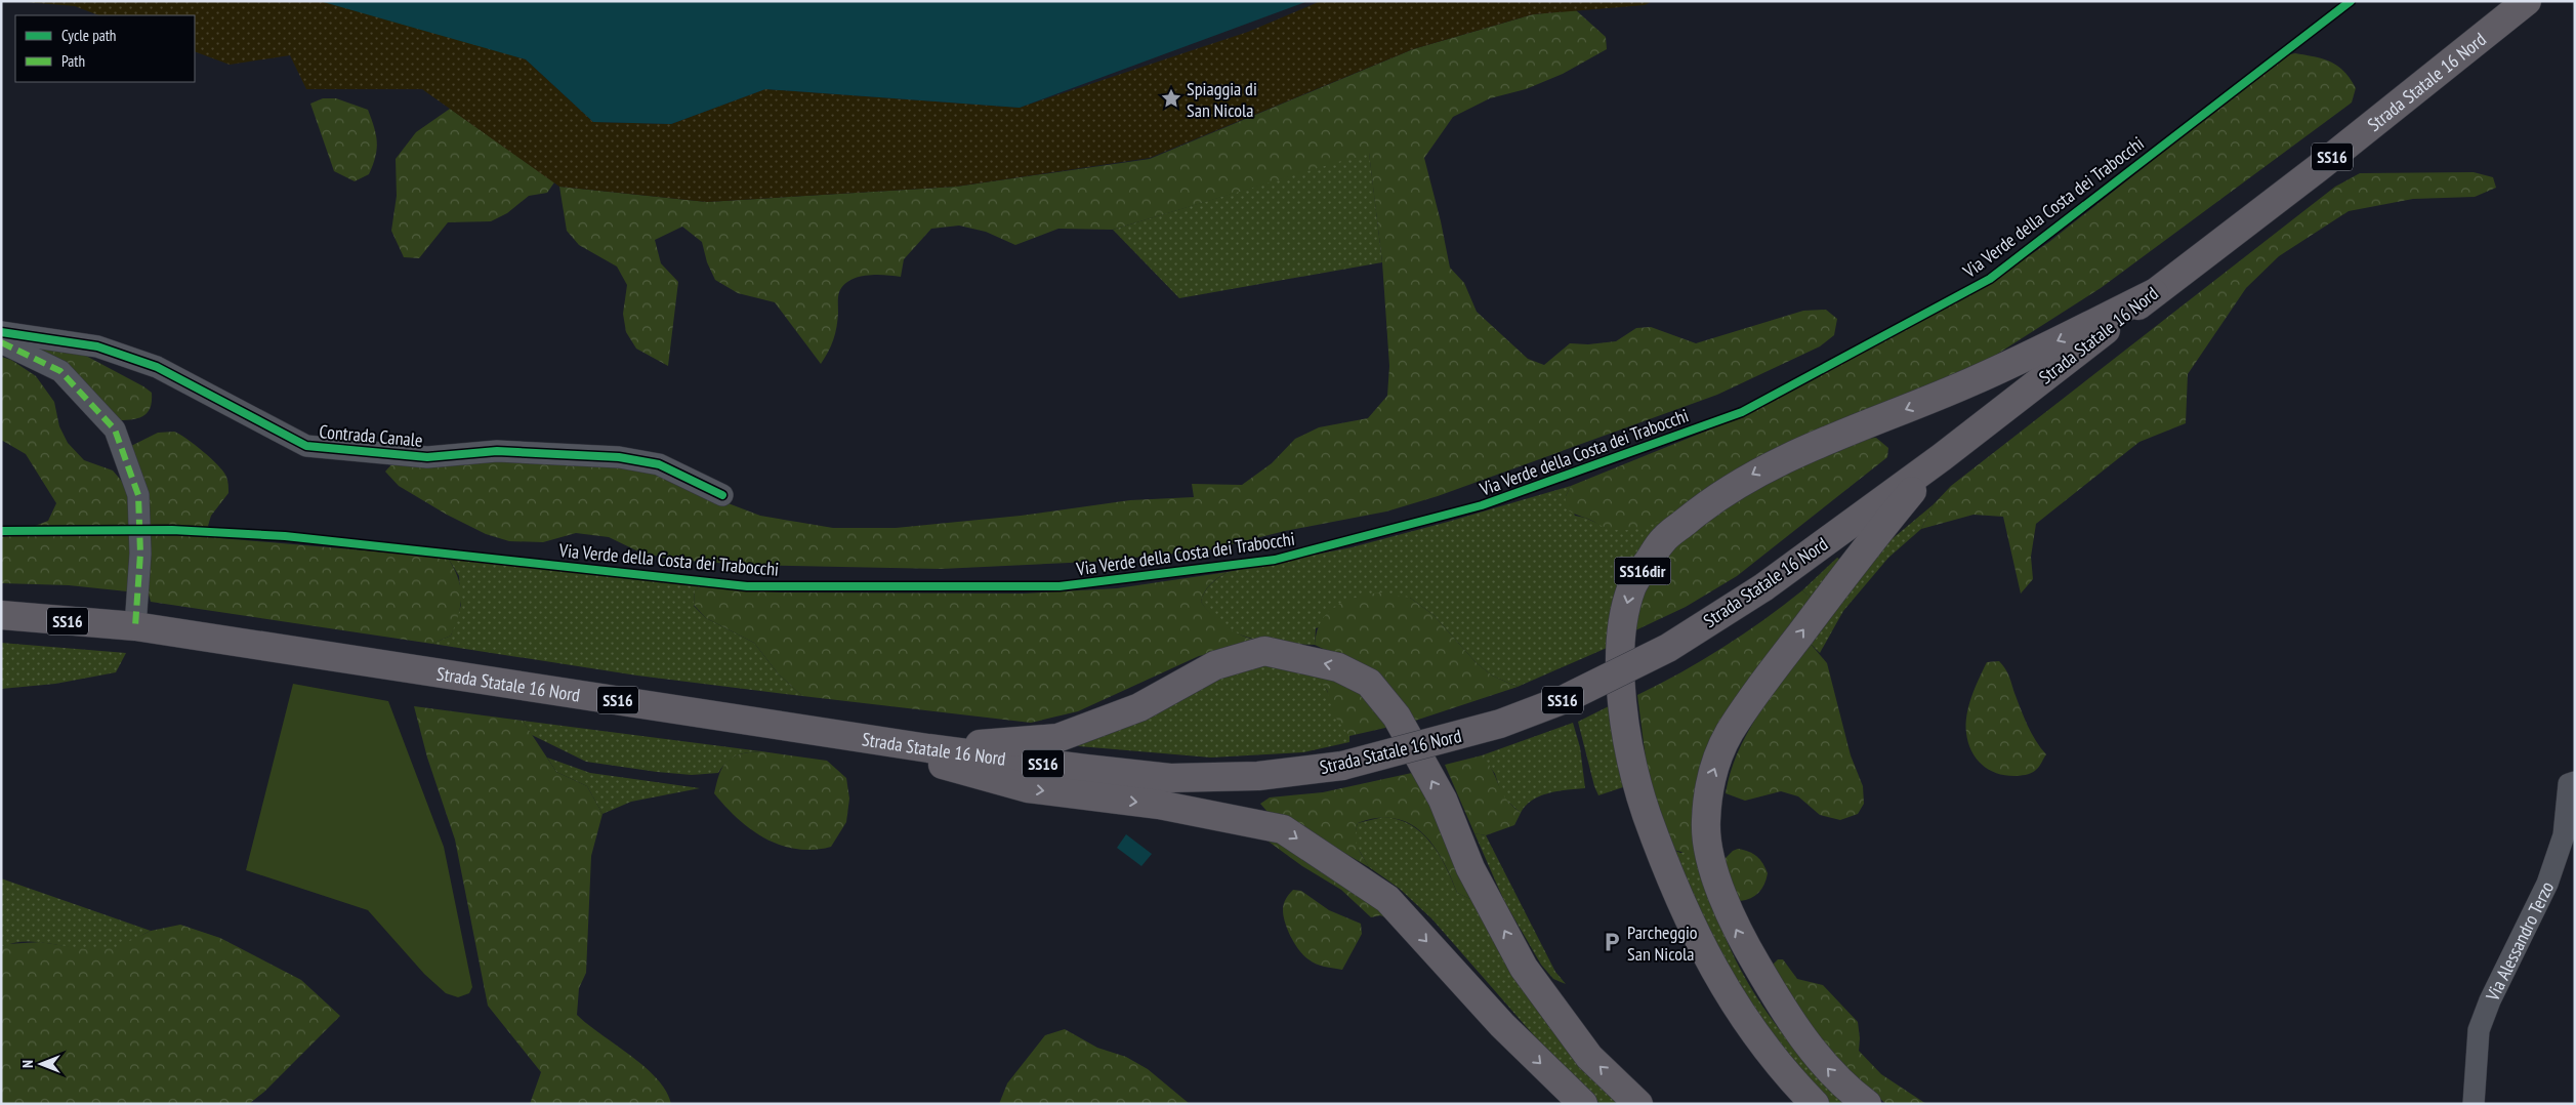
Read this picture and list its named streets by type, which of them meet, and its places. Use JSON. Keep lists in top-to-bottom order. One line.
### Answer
{"streets":{"main road":["Strada Statale 16 Nord","SS16","SS16dir"],"street":["Contrada Canale","Via Alessandro Terzo"],"cycle path":["Via Verde della Costa dei Trabocchi"]},"crossings":[["Strada Statale 16 Nord","SS16dir"]],"places":{"place":["Spiaggia di San Nicola"],"parking":["Parcheggio San Nicola"]},"legend":["Cycle path","Path"],"north":"left"}
